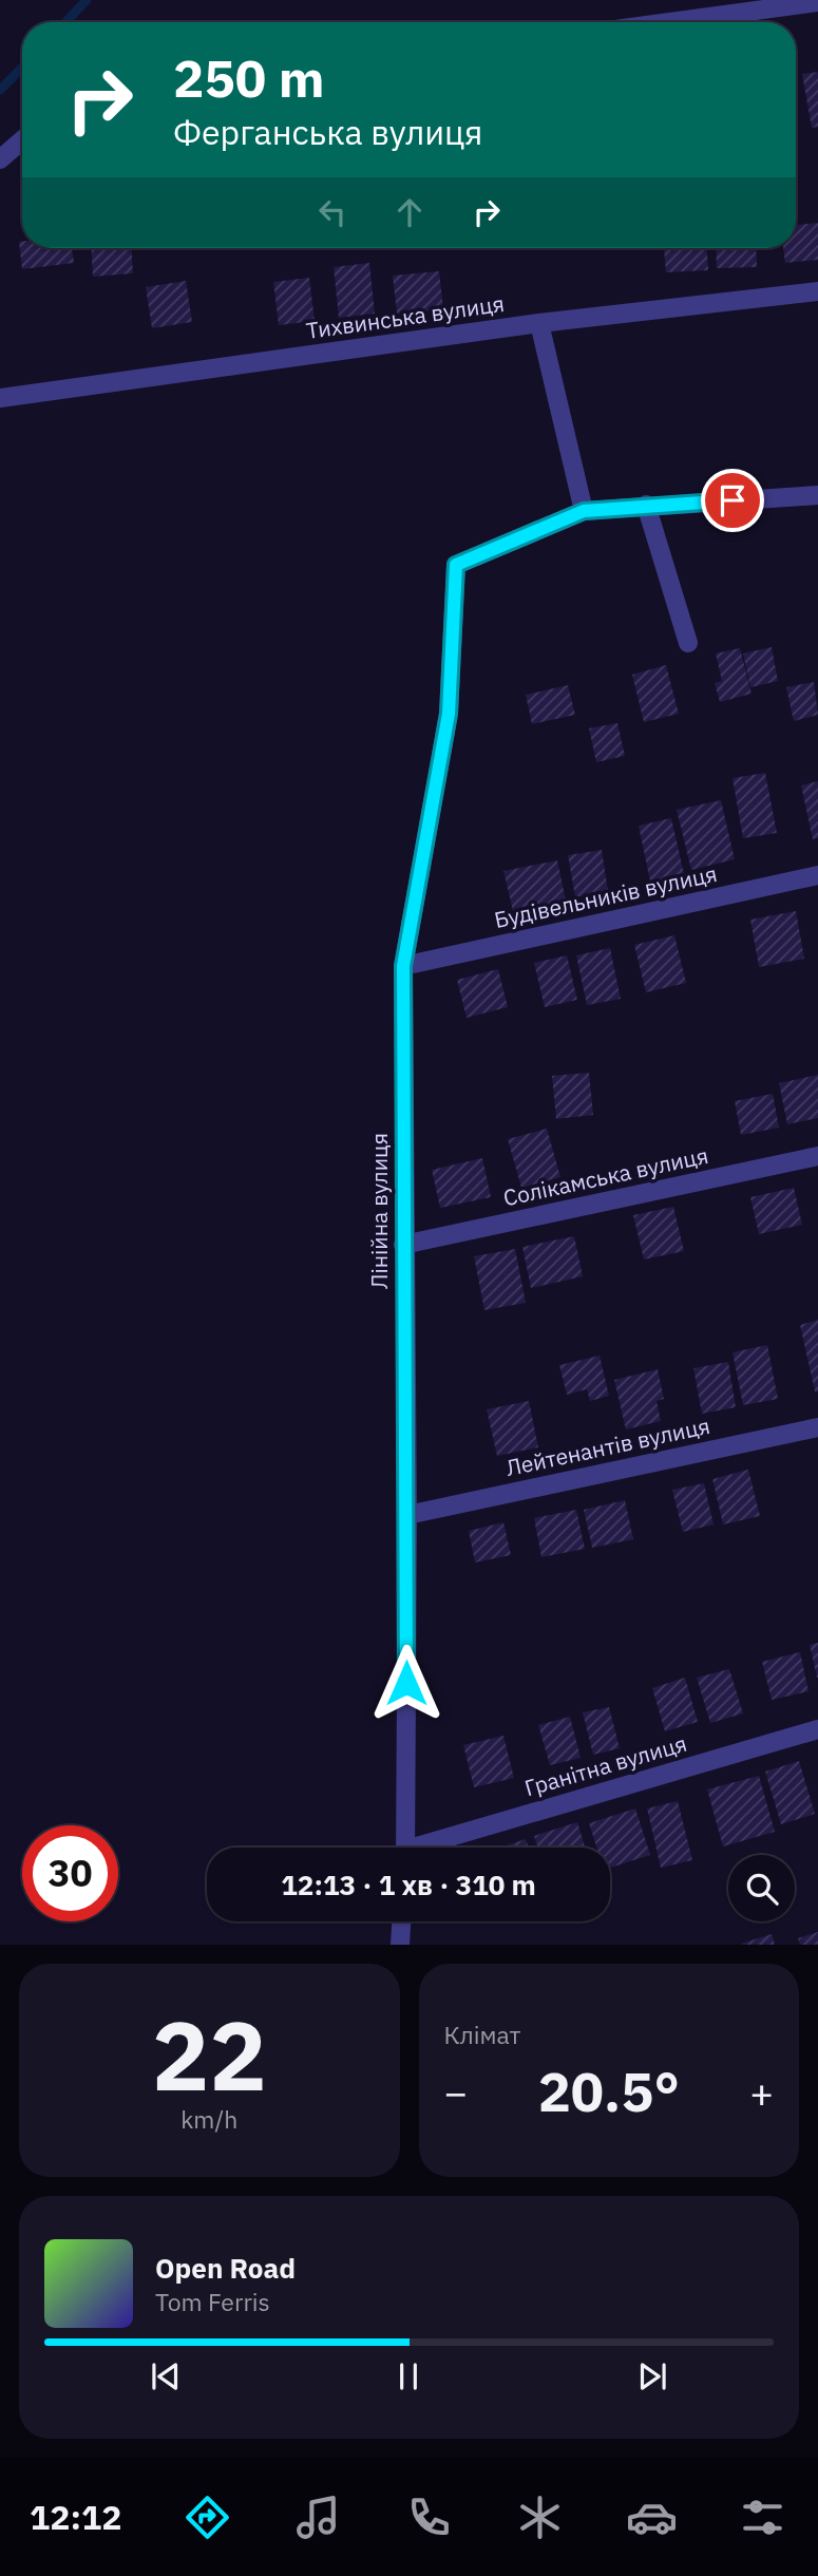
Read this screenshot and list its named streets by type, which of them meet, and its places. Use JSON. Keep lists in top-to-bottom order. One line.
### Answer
{"streets":{"street":["Тихвинська вулиця","Будівельників вулиця","Солікамська вулиця","Лінійна вулиця","Лейтенантів вулиця","Гранітна вулиця"]},"crossings":[["Будівельників вулиця","Лінійна вулиця"],["Солікамська вулиця","Лінійна вулиця"],["Лінійна вулиця","Лейтенантів вулиця"]],"page":{"turn":["250 m","Ферганська вулиця"],"limit":"30","trip":"12:13 · 1 хв · 310 m","tile":[["22","km/h"],"Клімат"],"heat":["−","20.5°","+"],"song":["Open Road","Tom Ferris"],"tabs":"12:12"}}
